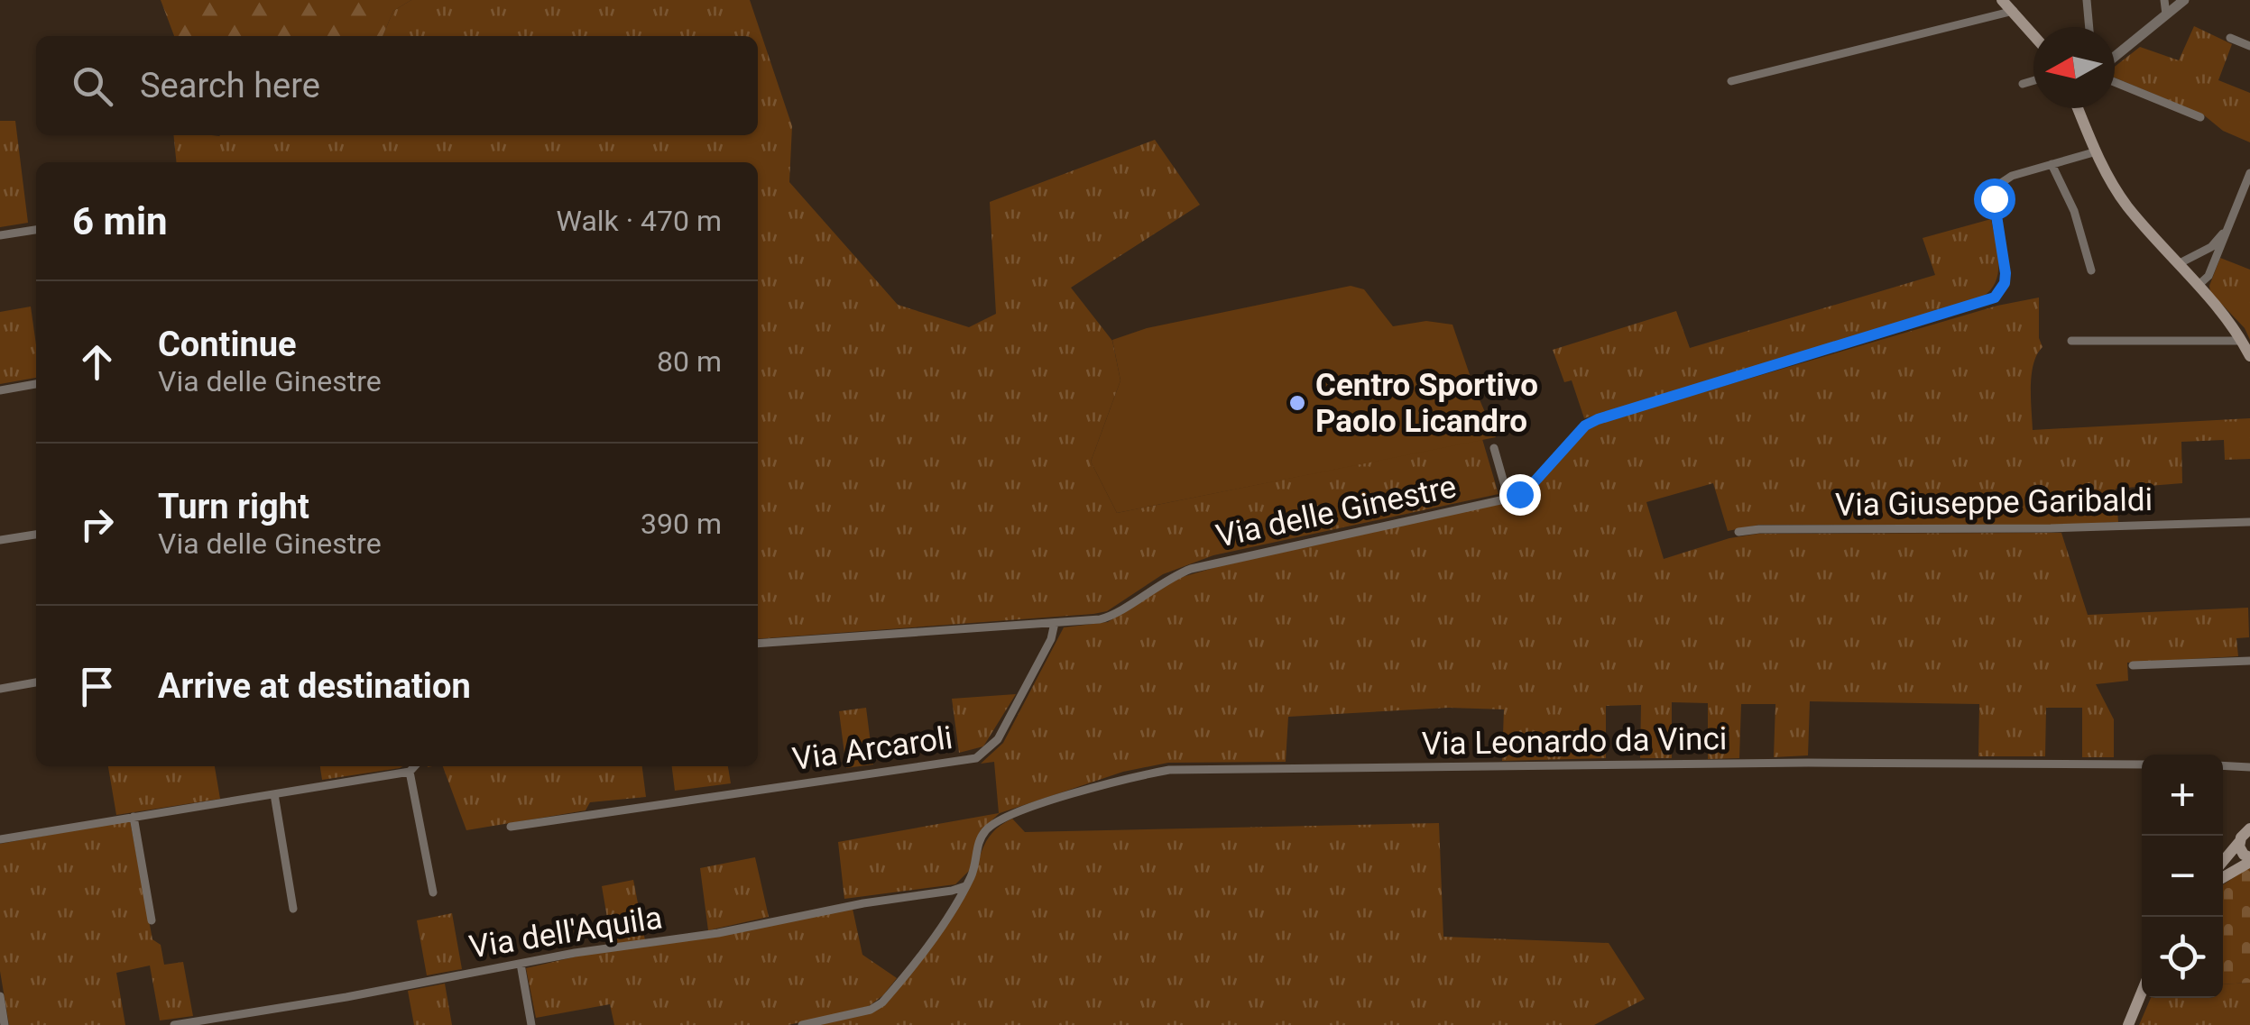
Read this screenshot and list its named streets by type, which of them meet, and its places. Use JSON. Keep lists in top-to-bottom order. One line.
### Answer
{"streets":{"street":["Via Giuseppe Garibaldi","Via delle Ginestre","Via Leonardo da Vinci","Via Arcaroli","Via dell'Aquila"]},"crossings":[["Via delle Ginestre","Via Arcaroli"],["Via Leonardo da Vinci","Via dell'Aquila"]],"places":["Centro Sportivo Paolo Licandro"],"north":"left","page":{"search":"Search here","heading":["6 min","Walk · 470 m"],"list":[["Continue","Via delle Ginestre","80 m"],["Turn right","Via delle Ginestre","390 m"],"Arrive at destination"],"map_buttons":["+","−"]}}
